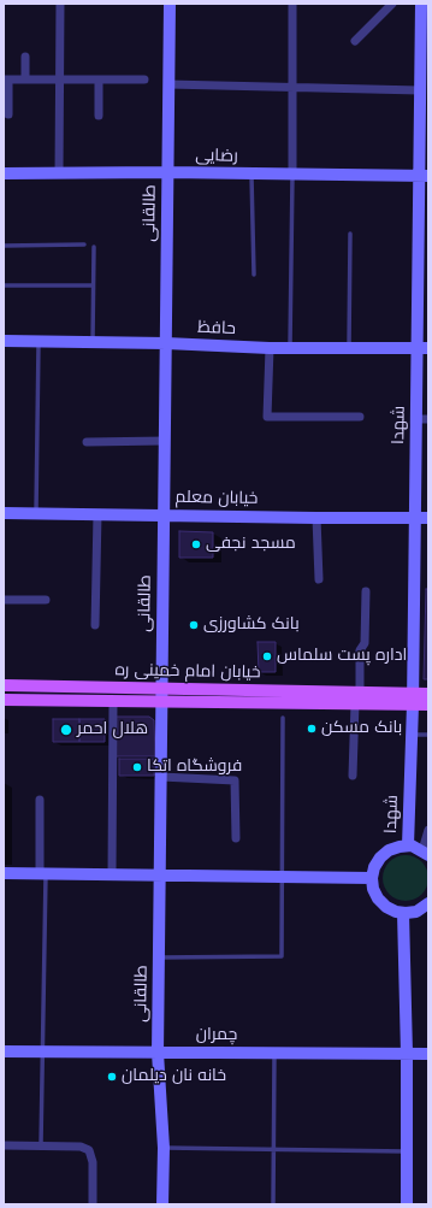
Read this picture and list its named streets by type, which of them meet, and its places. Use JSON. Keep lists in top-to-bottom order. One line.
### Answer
{"streets":{"main road":["خیابان امام خمینی ره"],"street":["رضایی","طالقانی","حافظ","شهدا","خیابان معلم","چمران"]},"crossings":[["رضایی","طالقانی"],["رضایی","شهدا"],["طالقانی","حافظ"],["طالقانی","خیابان معلم"],["طالقانی","خیابان امام خمینی ره"],["طالقانی","چمران"],["حافظ","شهدا"],["شهدا","خیابان معلم"],["شهدا","خیابان امام خمینی ره"]],"places":["مسجد نجفی","بانک کشاورزی","اداره پست سلماس","بانک مسکن","هلال احمر","فروشگاه اتکا","خانه نان دیلمان"]}
